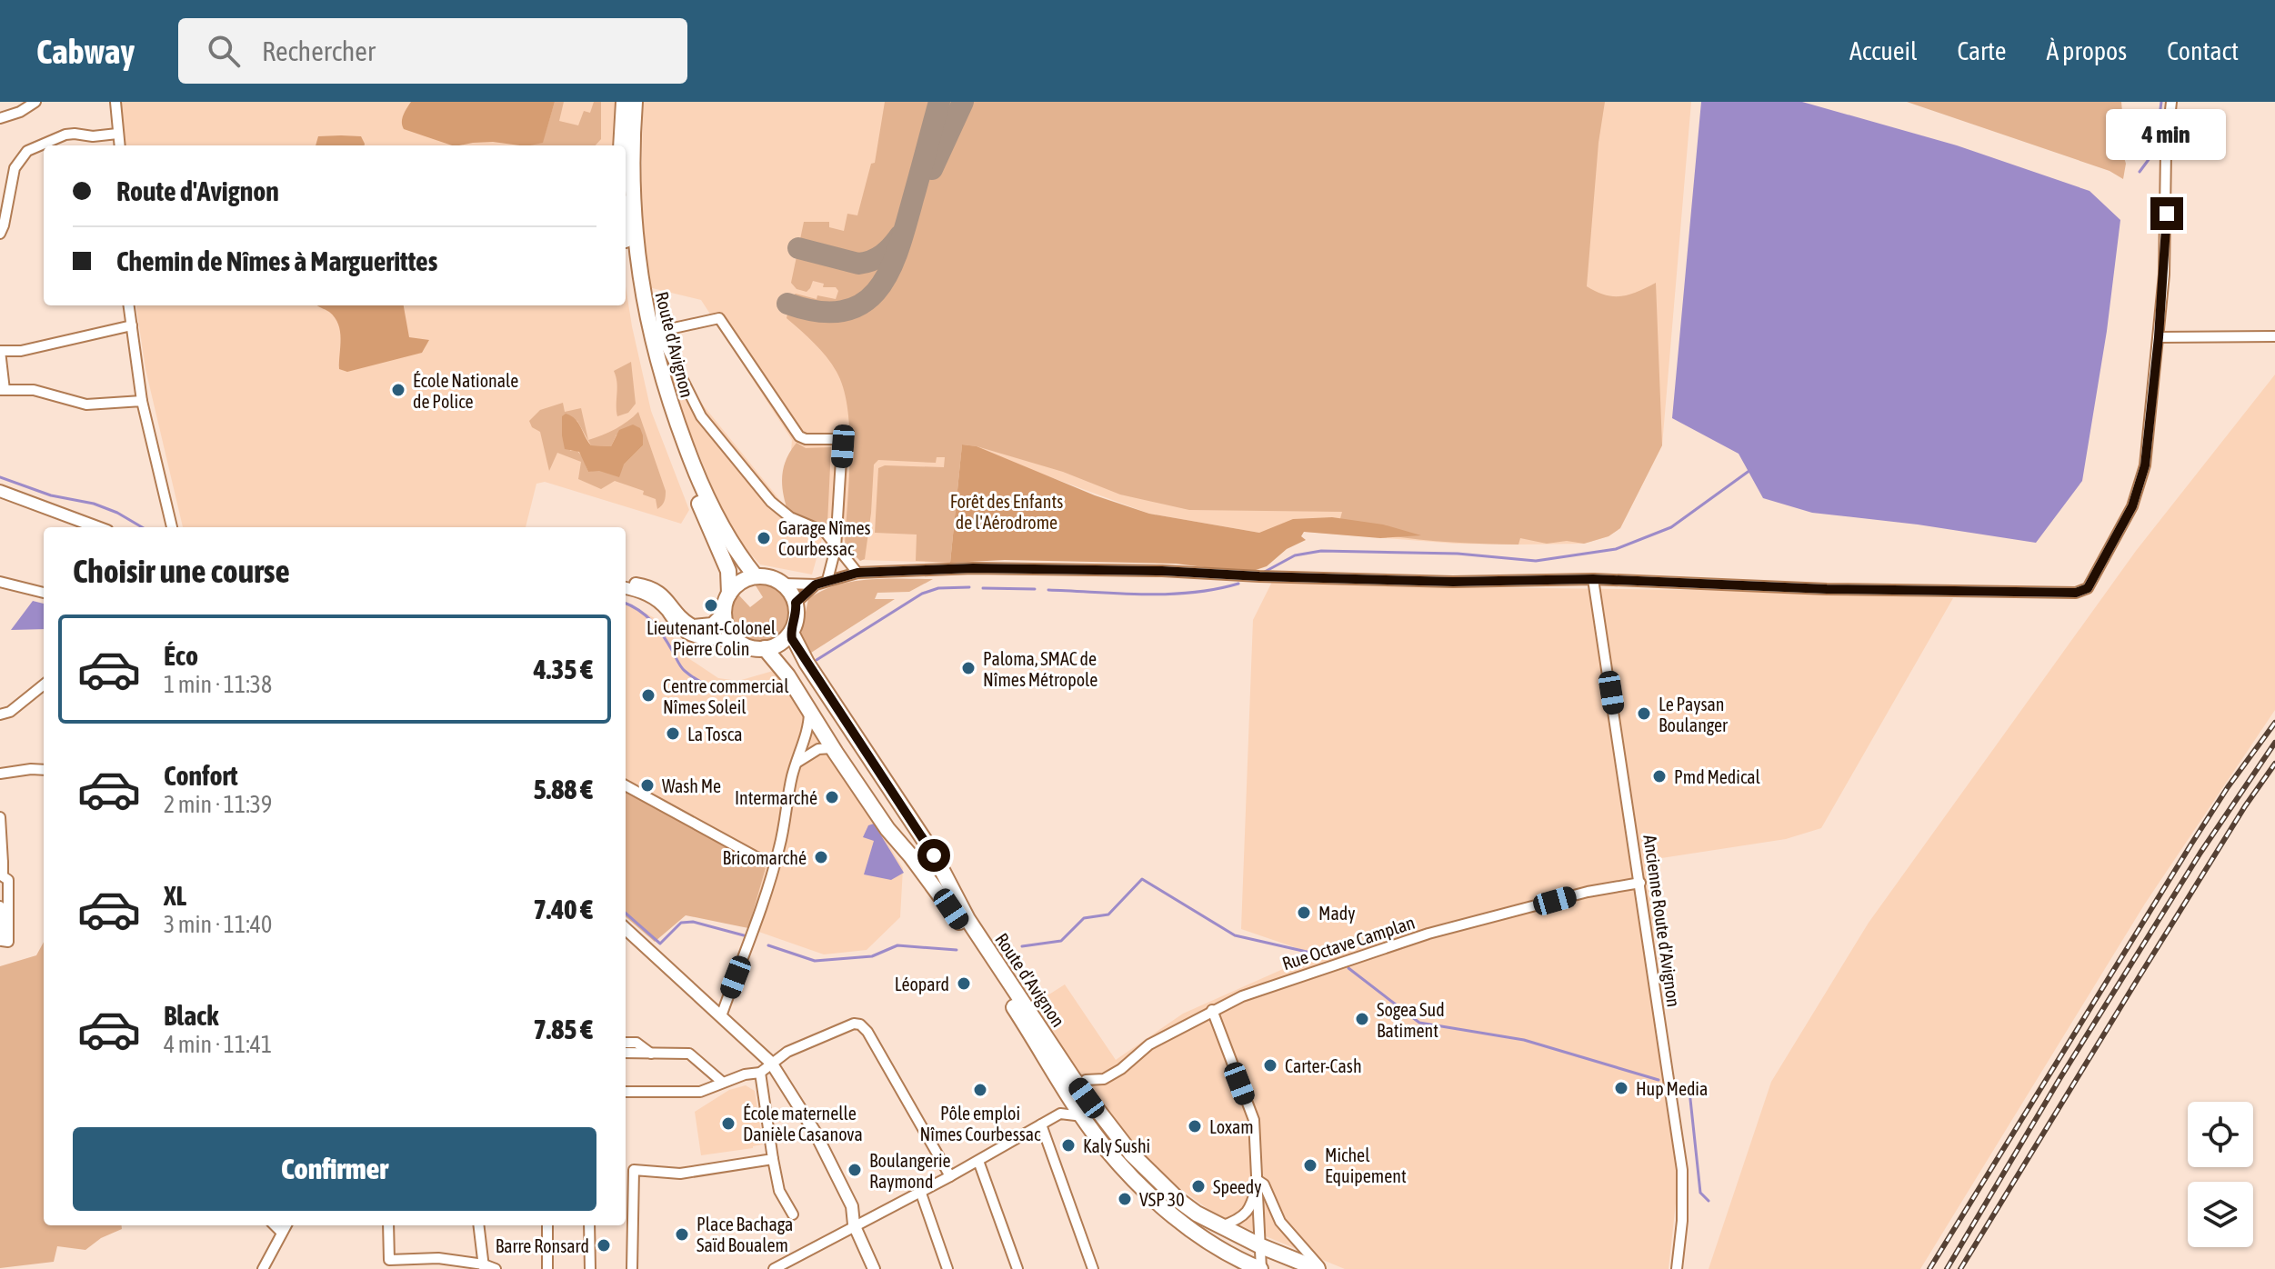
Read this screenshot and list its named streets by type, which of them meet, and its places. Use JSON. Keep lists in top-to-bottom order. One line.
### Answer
{"streets":{"main road":["Route d'Avignon"],"street":["Ancienne Route d'Avignon","Rue Octave Camplan"]},"crossings":[["Ancienne Route d'Avignon","Rue Octave Camplan"]],"parks":["Forêt des Enfants de l'Aérodrome"],"places":["École Nationale de Police","Garage Nîmes Courbessac","Lieutenant-Colonel Pierre Colin","Paloma, SMAC de Nîmes Métropole","Centre commercial Nîmes Soleil","Le Paysan Boulanger","La Tosca","Pmd Medical","Wash Me","Intermarché","Bricomarché","Mady","Léopard","Sogea Sud Batiment","Carter-Cash","Hup Media","Pôle emploi Nîmes Courbessac","École maternelle Danièle Casanova","Loxam","Kaly Sushi","Michel Equipement","Boulangerie Raymond","Speedy","VSP 30","Place Bachaga Saïd Boualem","Barre Ronsard"],"page":{"header":"Cabway","search":"Rechercher","nav":["Accueil","Carte","À propos","Contact"],"bubble":"4 min","banner":["Route d'Avignon","Chemin de Nîmes à Marguerittes"],"heading":"Choisir une course","list":[{"name":"Éco","note":"1 min · 11:38","value":"4.35 €"},{"name":"Confort","note":"2 min · 11:39","value":"5.88 €"},{"name":"XL","note":"3 min · 11:40","value":"7.40 €"},{"name":"Black","note":"4 min · 11:41","value":"7.85 €"}],"buttons":"Confirmer"}}
